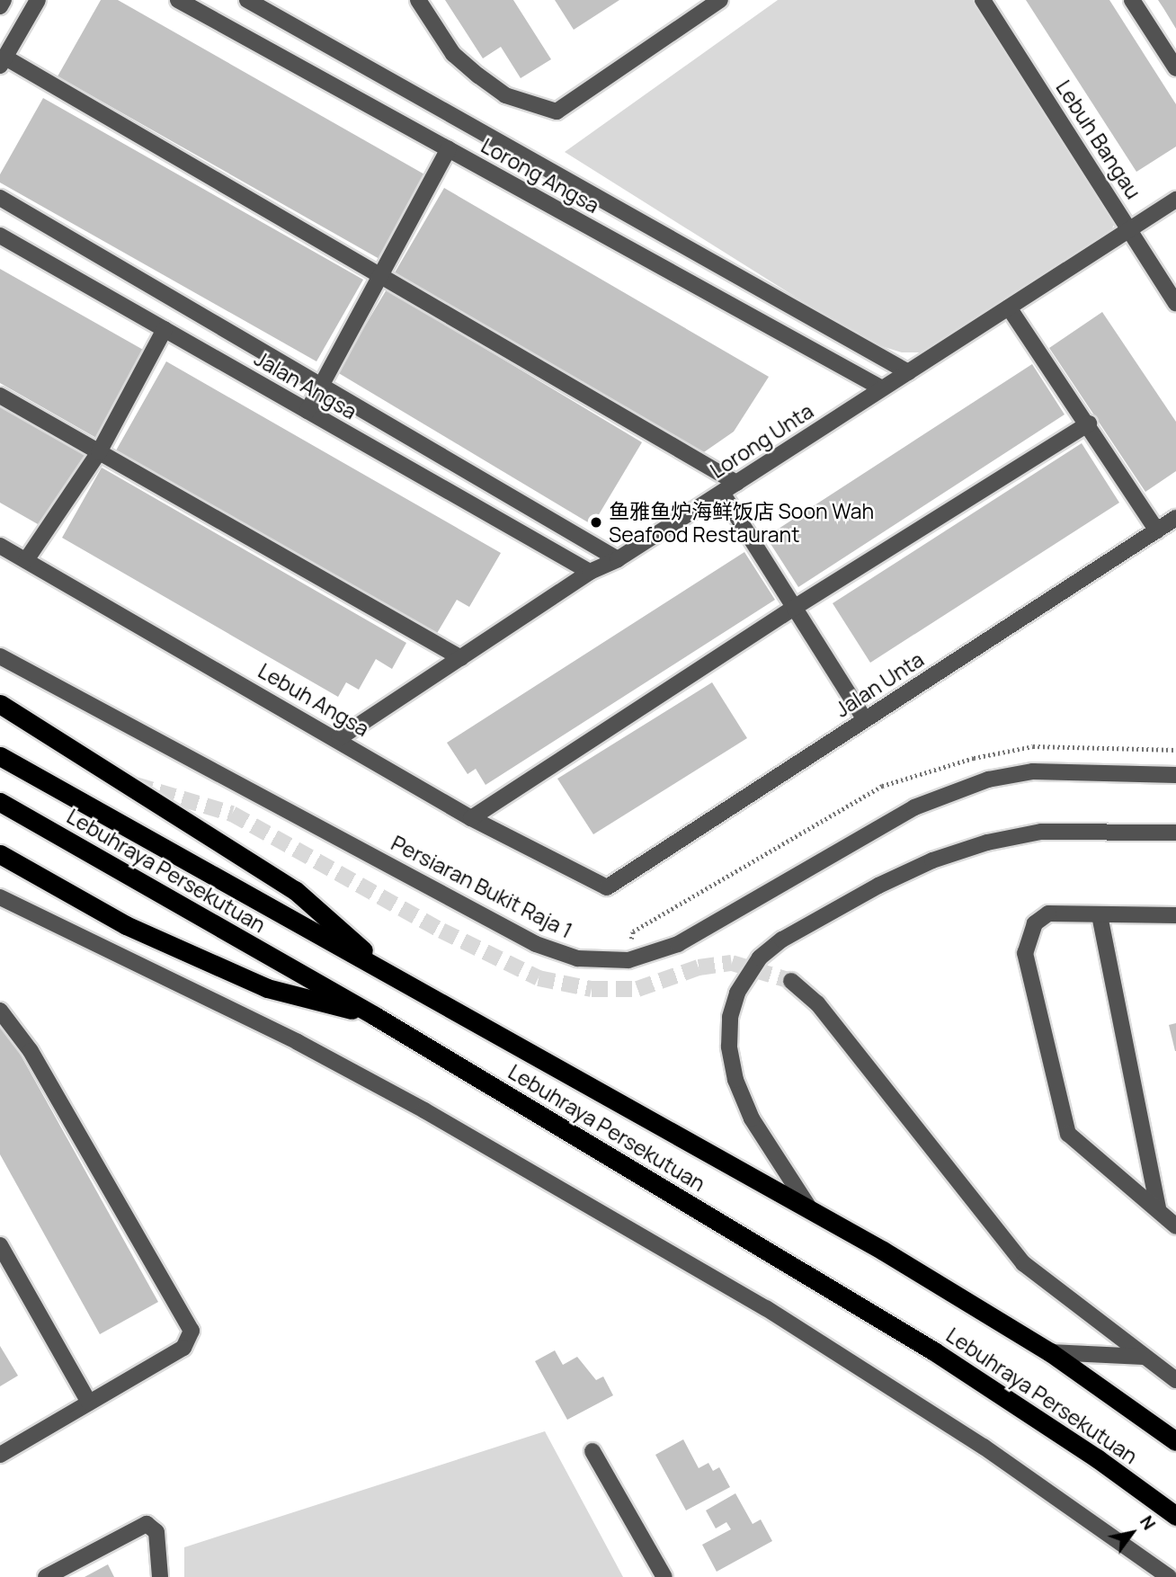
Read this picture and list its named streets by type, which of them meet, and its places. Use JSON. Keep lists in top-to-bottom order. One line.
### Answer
{"streets":{"highway":["Lebuhraya Persekutuan"],"street":["Lebuh Bangau","Lorong Angsa","Jalan Angsa","Lorong Unta","Jalan Unta","Lebuh Angsa","Persiaran Bukit Raja 1"]},"crossings":[["Lebuh Bangau","Lorong Unta"],["Lorong Angsa","Lorong Unta"],["Jalan Angsa","Lorong Unta"],["Lorong Unta","Lebuh Angsa"],["Jalan Unta","Lebuh Angsa"]],"places":["鱼雅鱼炉海鲜饭店 Soon Wah Seafood Restaurant"],"north":"top right"}
